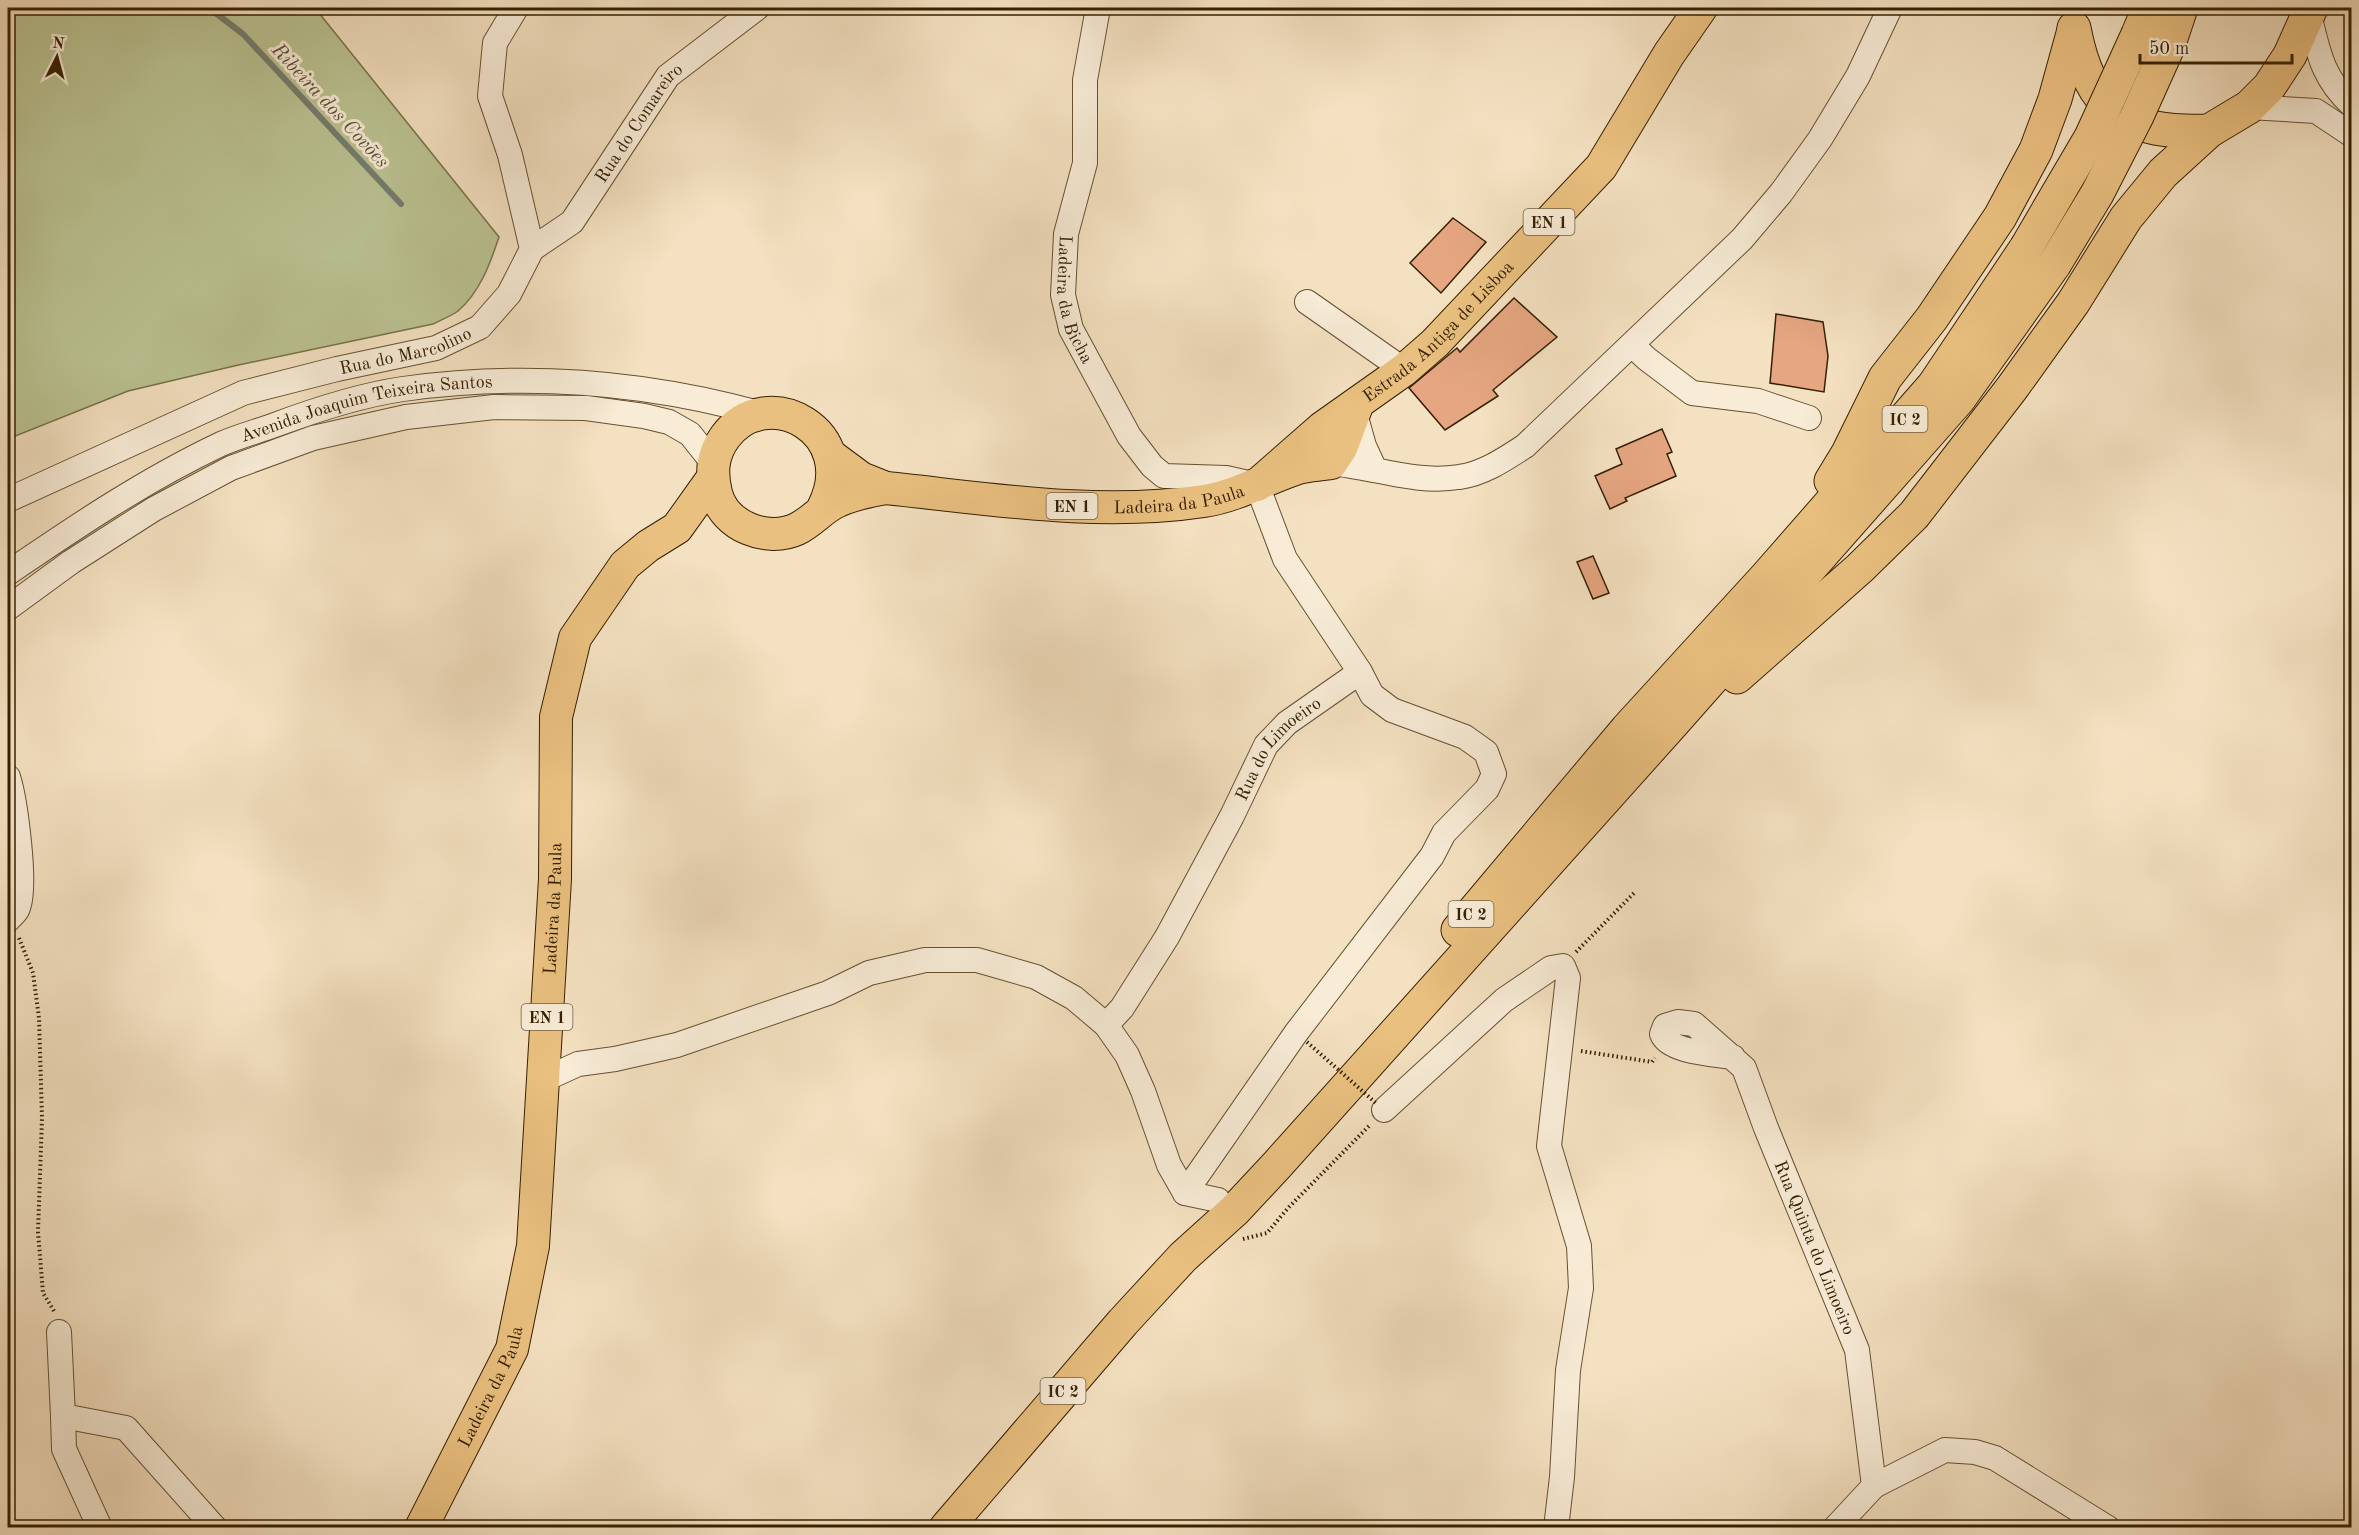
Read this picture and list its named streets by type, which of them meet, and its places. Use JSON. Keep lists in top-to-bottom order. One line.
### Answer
{"streets":{"highway":["IC 2"],"main road":["EN 1","Estrada Antiga de Lisboa","Ladeira da Paula"],"street":["Rua do Comareiro","Ladeira da Bicha","Rua do Marcolino","Avenida Joaquim Teixeira Santos","Rua do Limoeiro","Rua Quinta do Limoeiro"]},"crossings":[["Rua do Comareiro","Rua do Marcolino"],["EN 1","Ladeira da Bicha"],["EN 1","Estrada Antiga de Lisboa"],["EN 1","Avenida Joaquim Teixeira Santos"],["EN 1","Ladeira da Paula"],["Ladeira da Bicha","Estrada Antiga de Lisboa"],["Ladeira da Bicha","Ladeira da Paula"],["Estrada Antiga de Lisboa","Ladeira da Paula"]],"water":["Ribeira dos Covões"],"scale_bar":"50 m","north":"top"}
